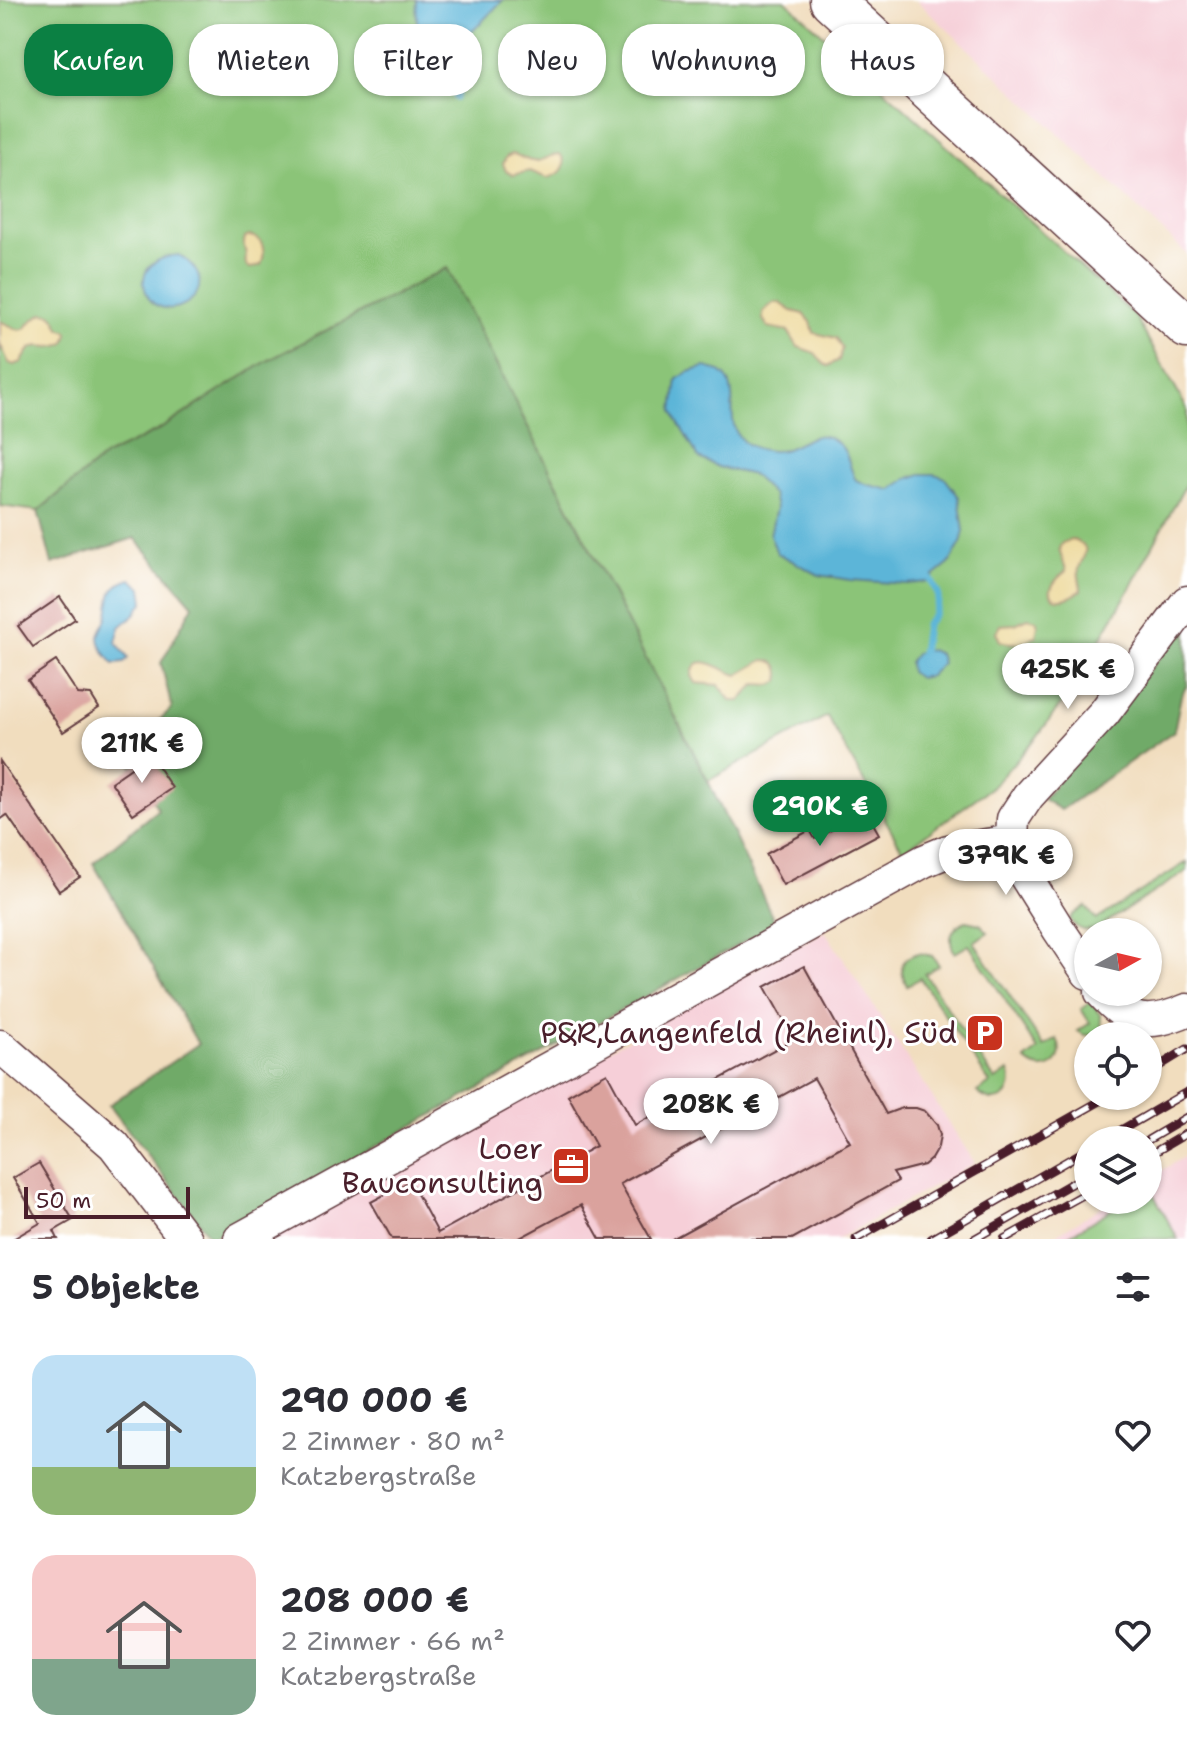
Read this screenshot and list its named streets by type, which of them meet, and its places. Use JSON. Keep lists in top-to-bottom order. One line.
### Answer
{"places":{"parking":["P&R,Langenfeld (Rheinl), Süd"],"office":["Loer Bauconsulting"]},"scale_bar":"50 m","north":"right","page":{"chip":["Kaufen","Mieten","Filter","Neu","Wohnung","Haus"],"price":["425K €","211K €","290K €","379K €","208K €"],"scale":"50 m","heading":"5 Objekte","list":[{"name":"290 000 €","note":"2 Zimmer · 80 m² · Katzbergstraße"},{"name":"208 000 €","note":"2 Zimmer · 66 m² · Katzbergstraße"}]}}
